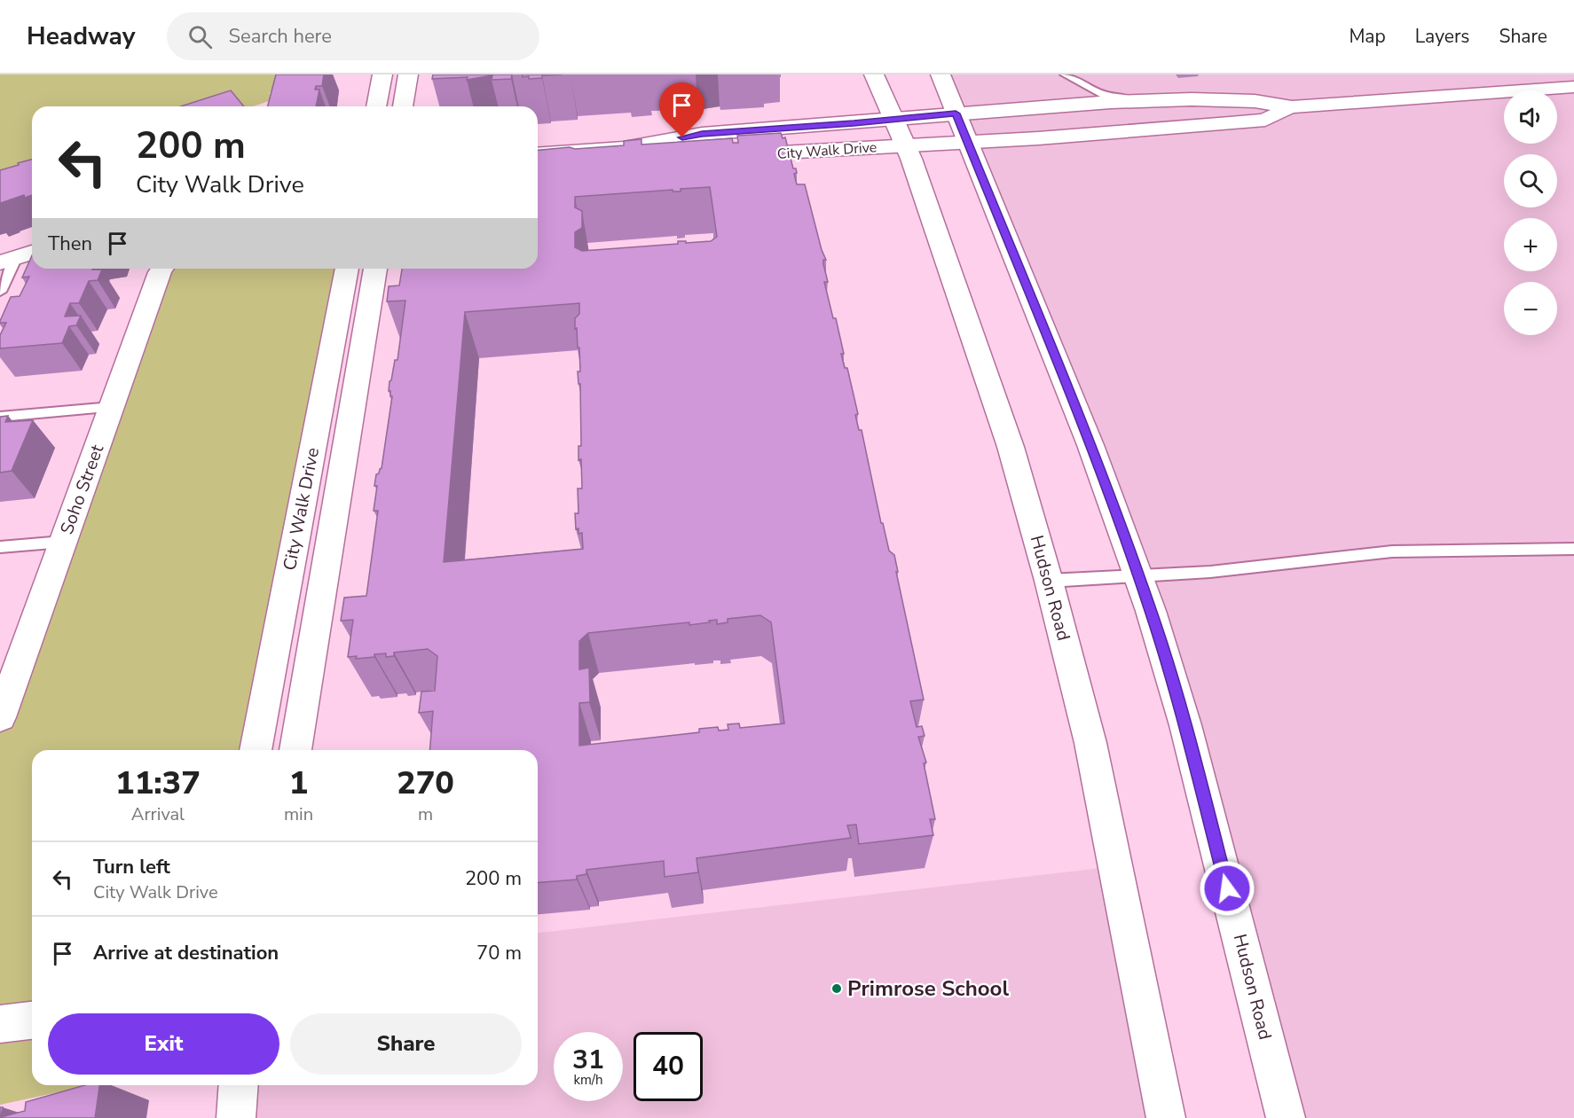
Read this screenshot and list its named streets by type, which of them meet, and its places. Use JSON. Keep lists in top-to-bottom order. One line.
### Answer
{"streets":{"street":["City Walk Drive","Soho Street","Hudson Road"]},"crossings":[["City Walk Drive","Hudson Road"]],"places":["Primrose School"],"page":{"header":"Headway","search":"Search here","nav":["Map","Layers","Share"],"map_buttons":["+","−"],"turn":["200 m","City Walk Drive"],"then":"Then","eta":["11:37","Arrival","1","min","270","m"],"list":[{"name":"Turn left","note":"City Walk Drive","value":"200 m"},{"name":"Arrive at destination","value":"70 m"}],"buttons":["Exit","Share"],"speed":"31 km/h","limit":"40"}}
